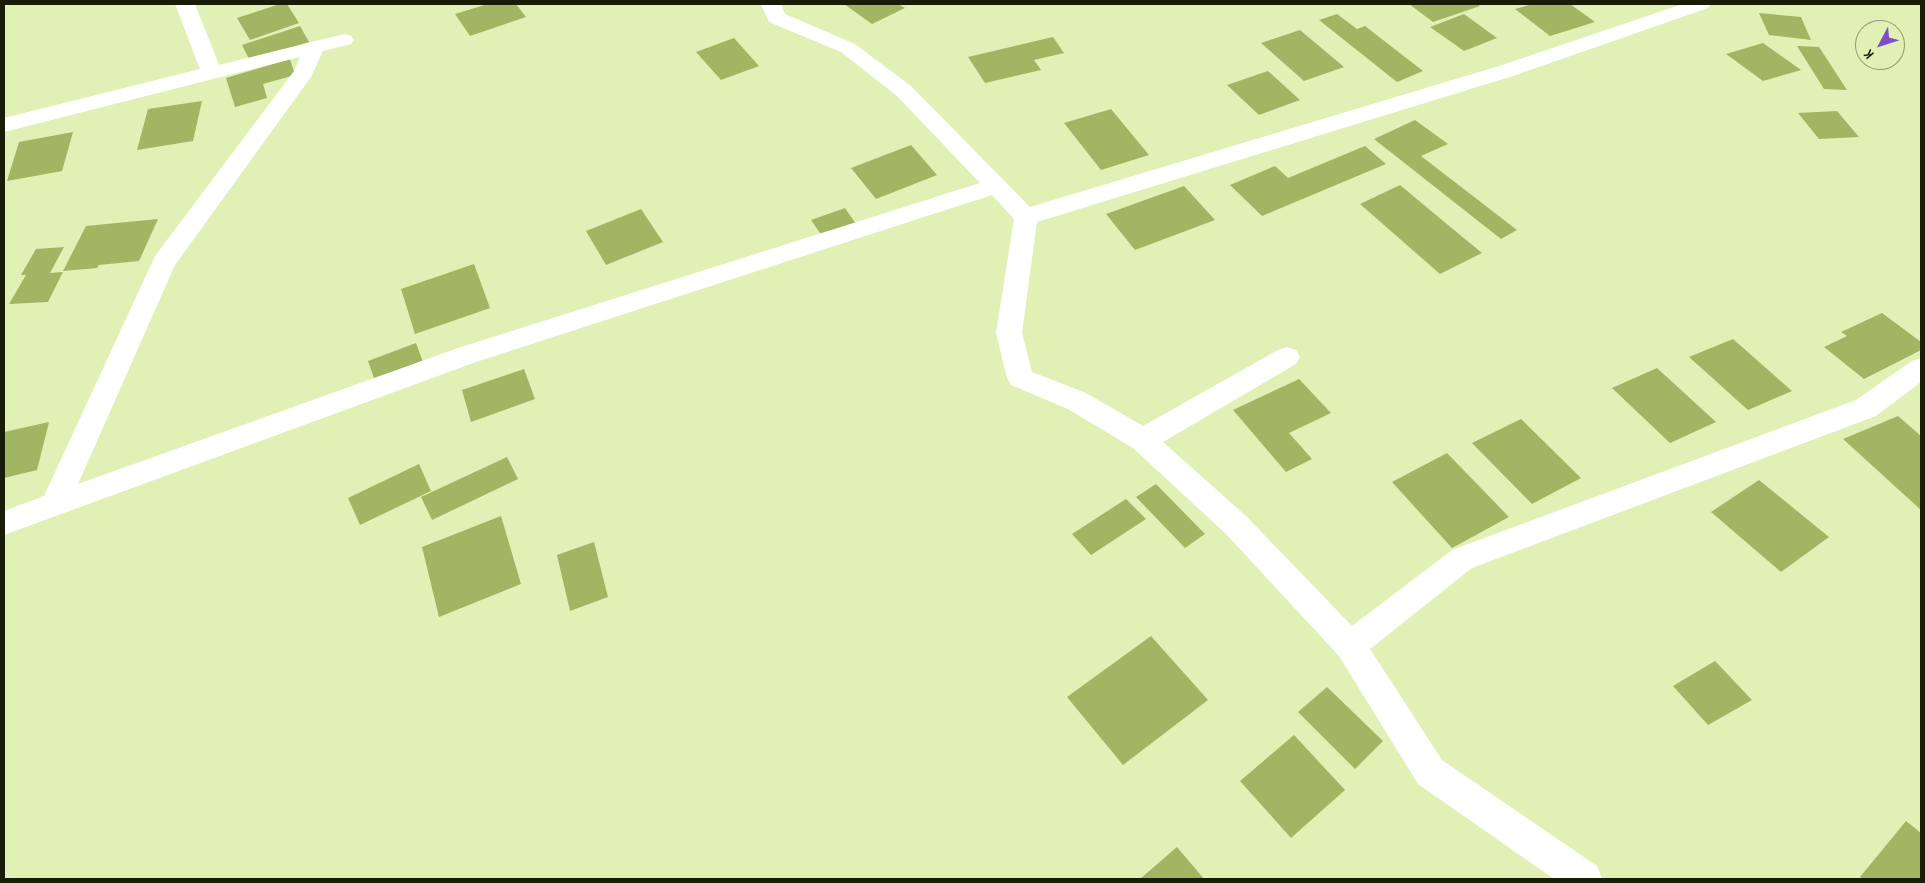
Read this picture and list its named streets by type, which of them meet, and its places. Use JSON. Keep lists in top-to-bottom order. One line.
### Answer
{"north":"bottom left"}
